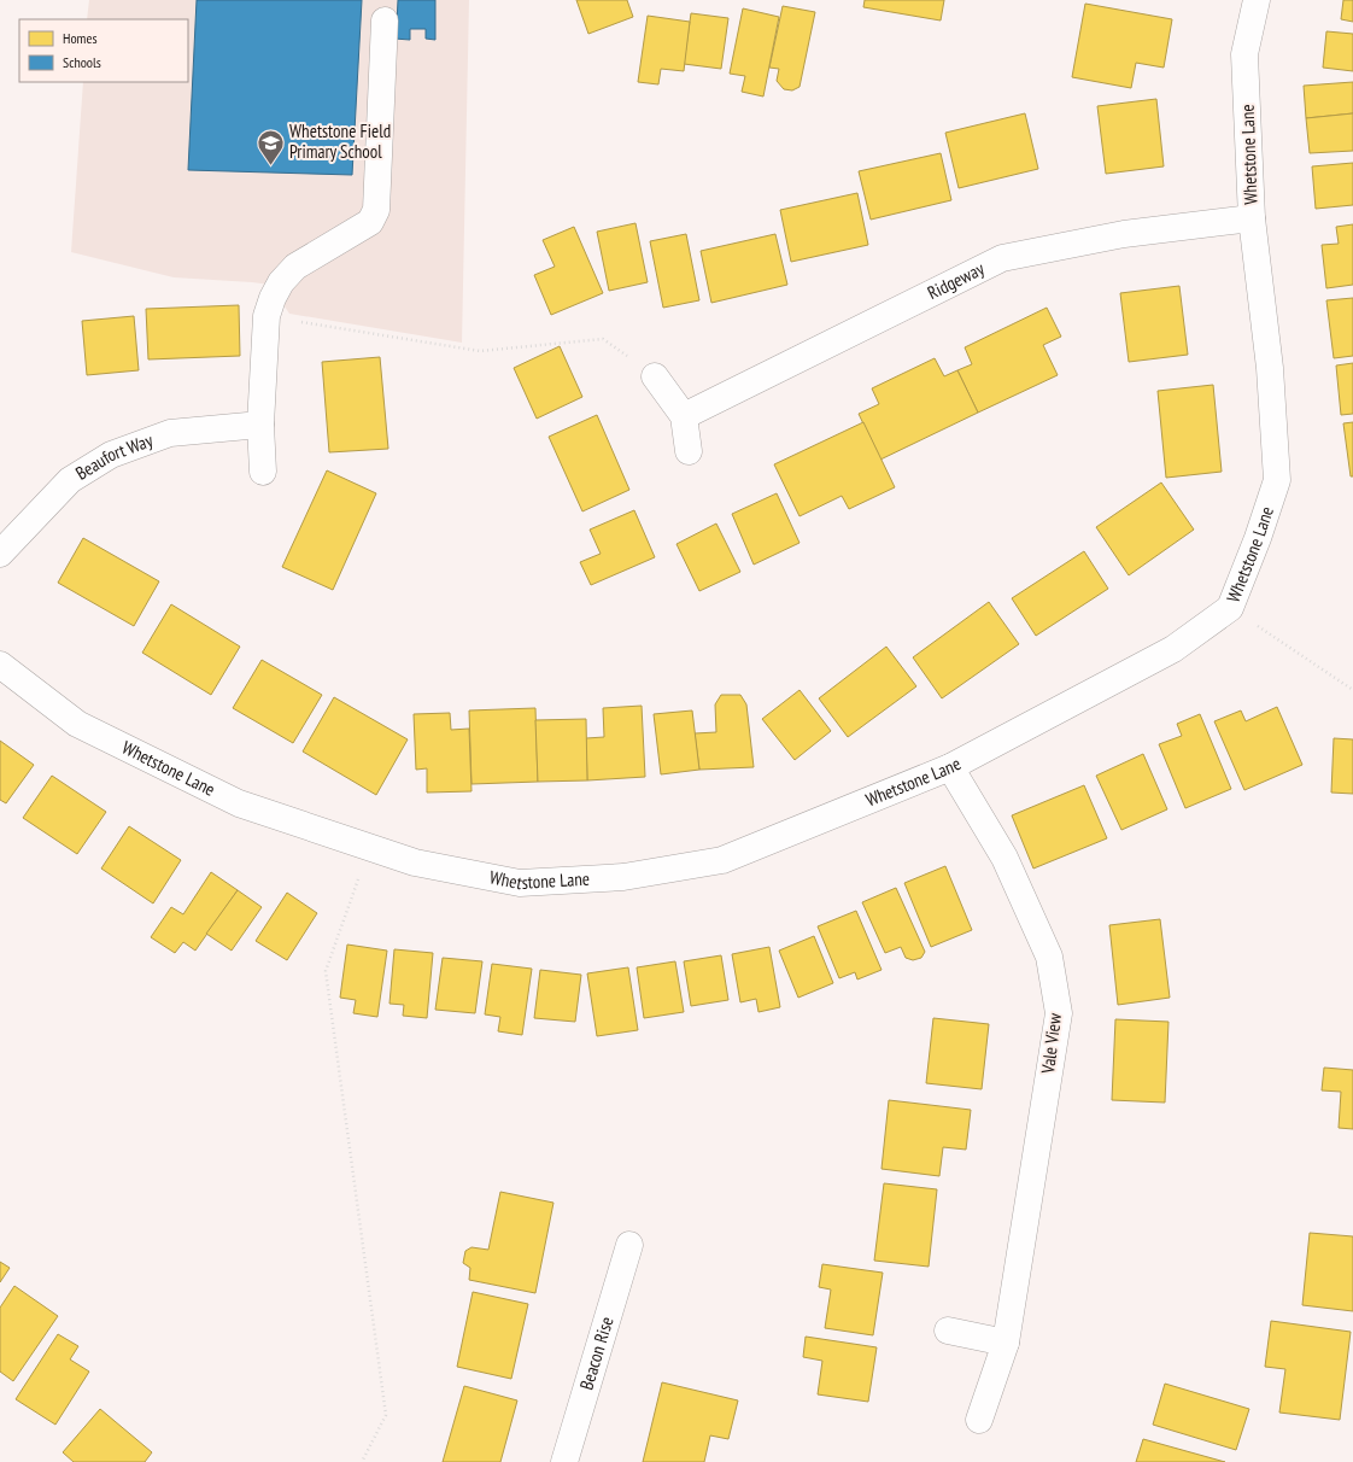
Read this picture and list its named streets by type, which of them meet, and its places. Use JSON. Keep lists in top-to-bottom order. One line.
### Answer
{"streets":{"street":["Whetstone Lane","Ridgeway","Beaufort Way","Vale View","Beacon Rise"]},"crossings":[["Whetstone Lane","Ridgeway"],["Whetstone Lane","Vale View"]],"places":{"school or university":["Whetstone Field Primary School"]},"legend":["Homes","Schools"]}
